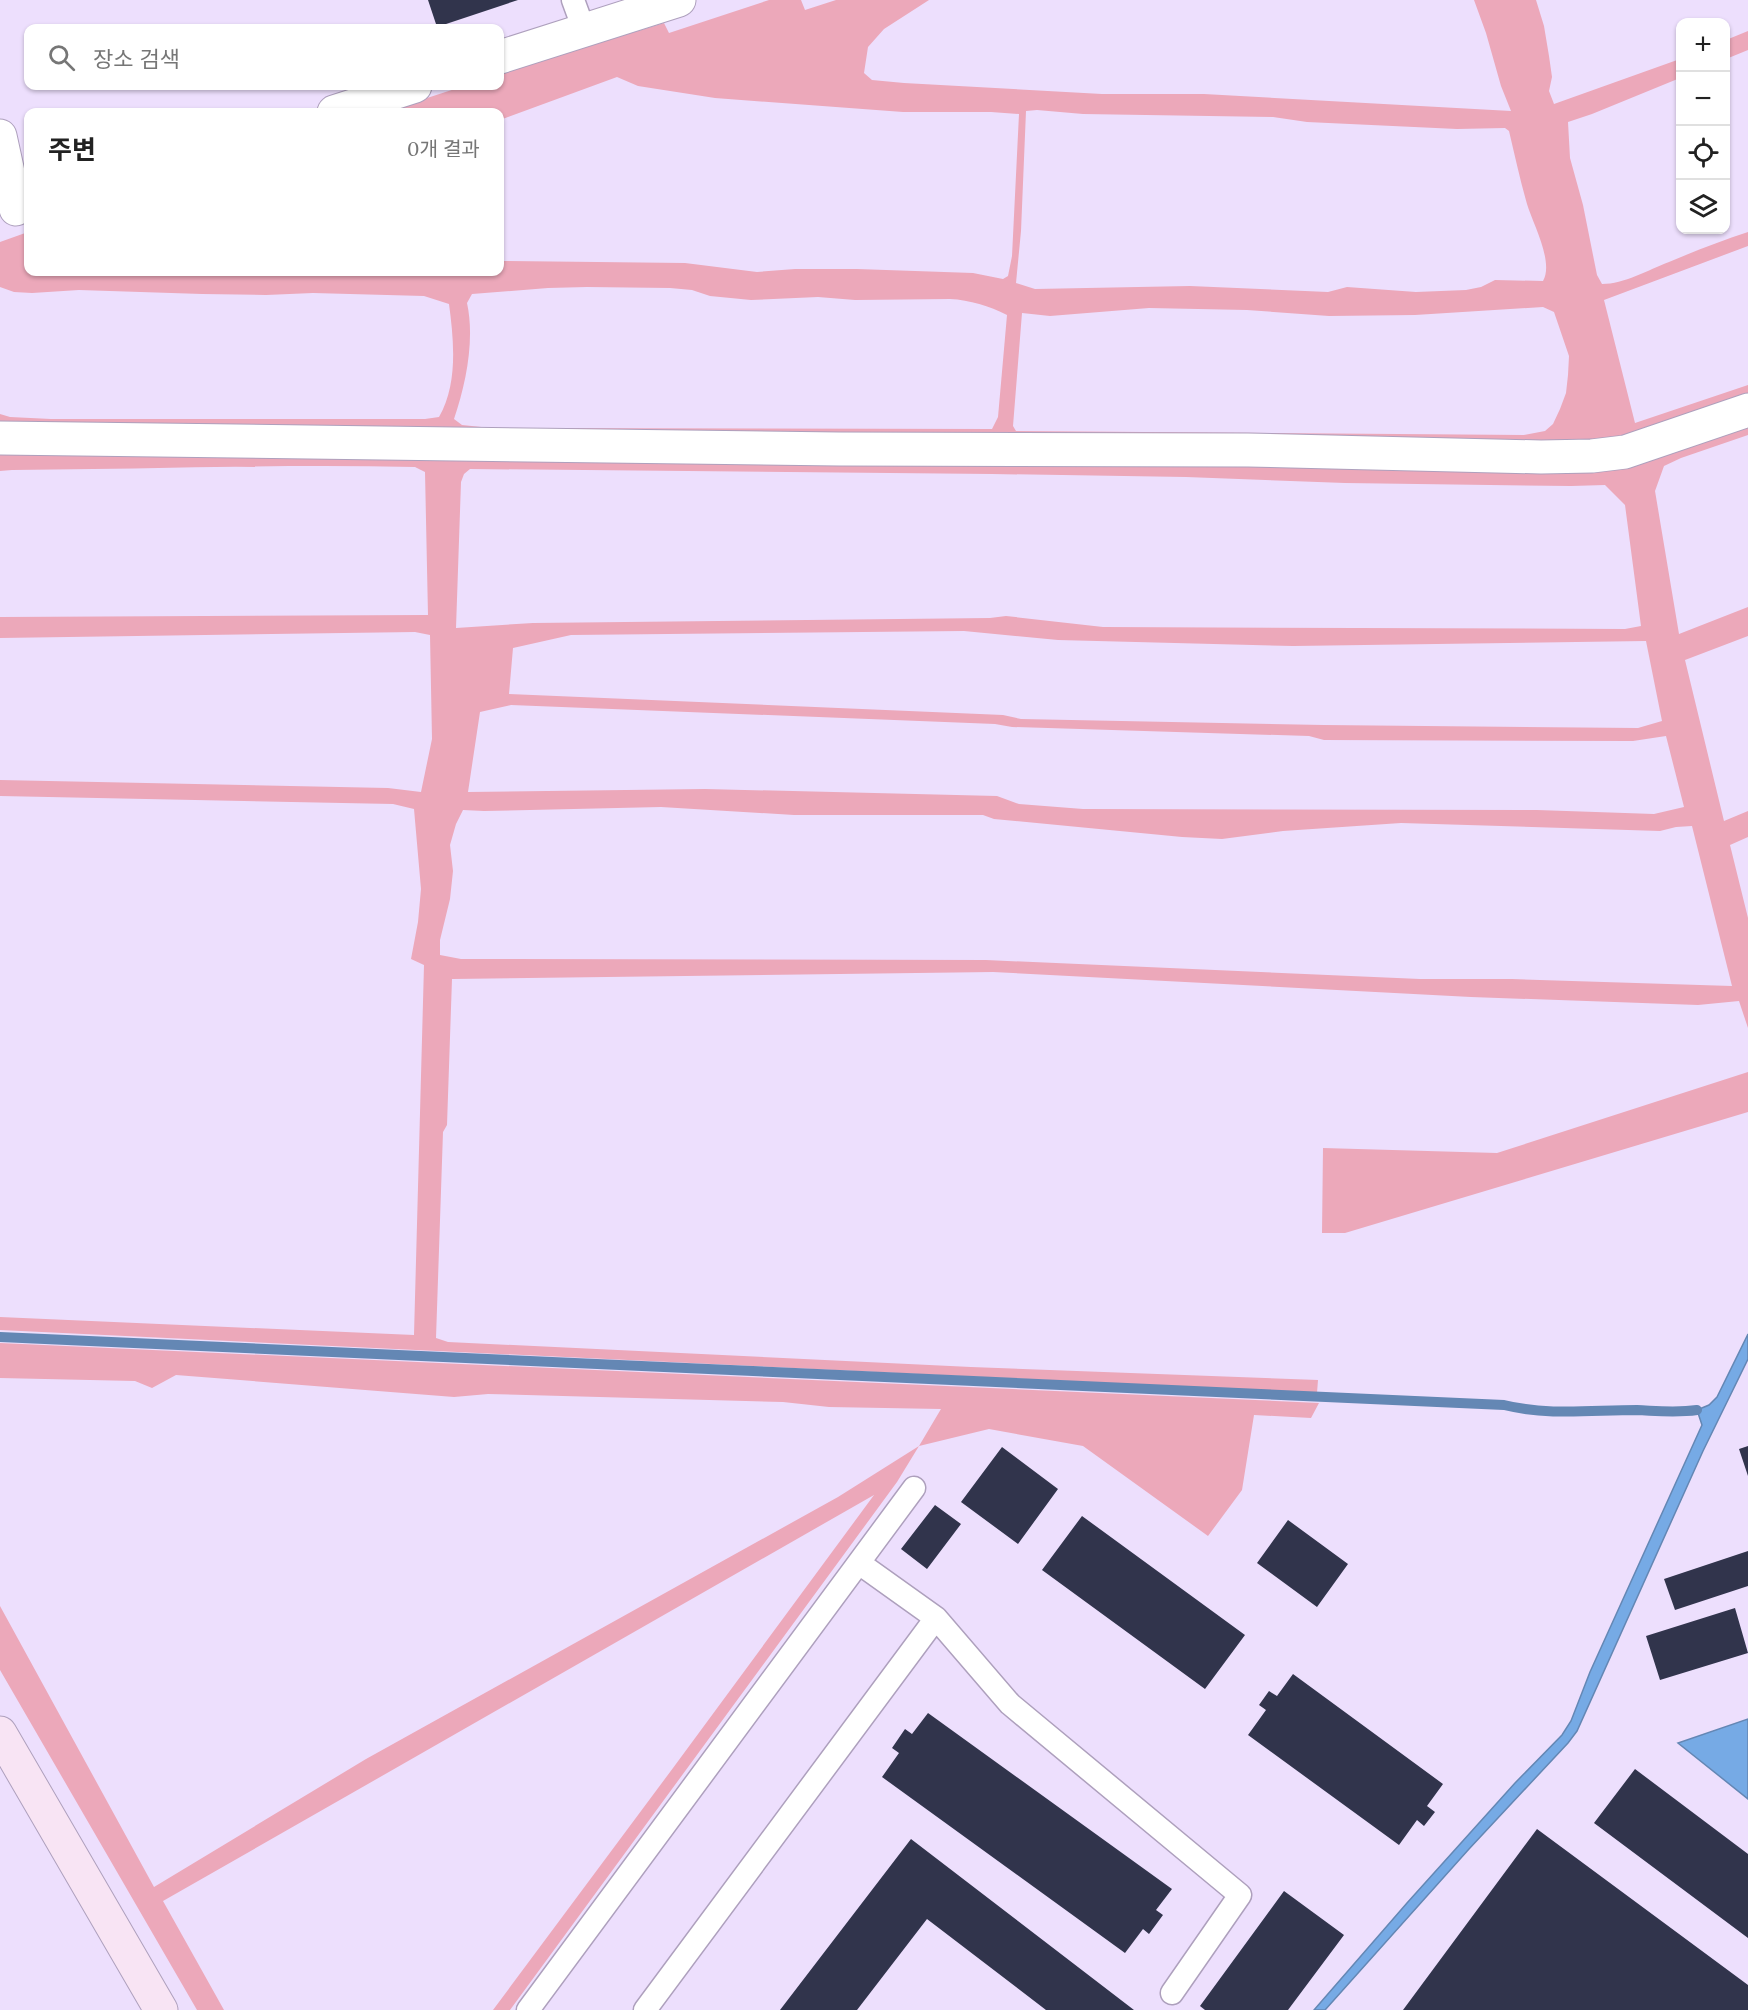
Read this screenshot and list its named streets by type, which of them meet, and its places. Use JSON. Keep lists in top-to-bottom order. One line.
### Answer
{"page":{"map_buttons":["+","−"],"search":"장소 검색","heading":["주변","0개 결과"]}}
